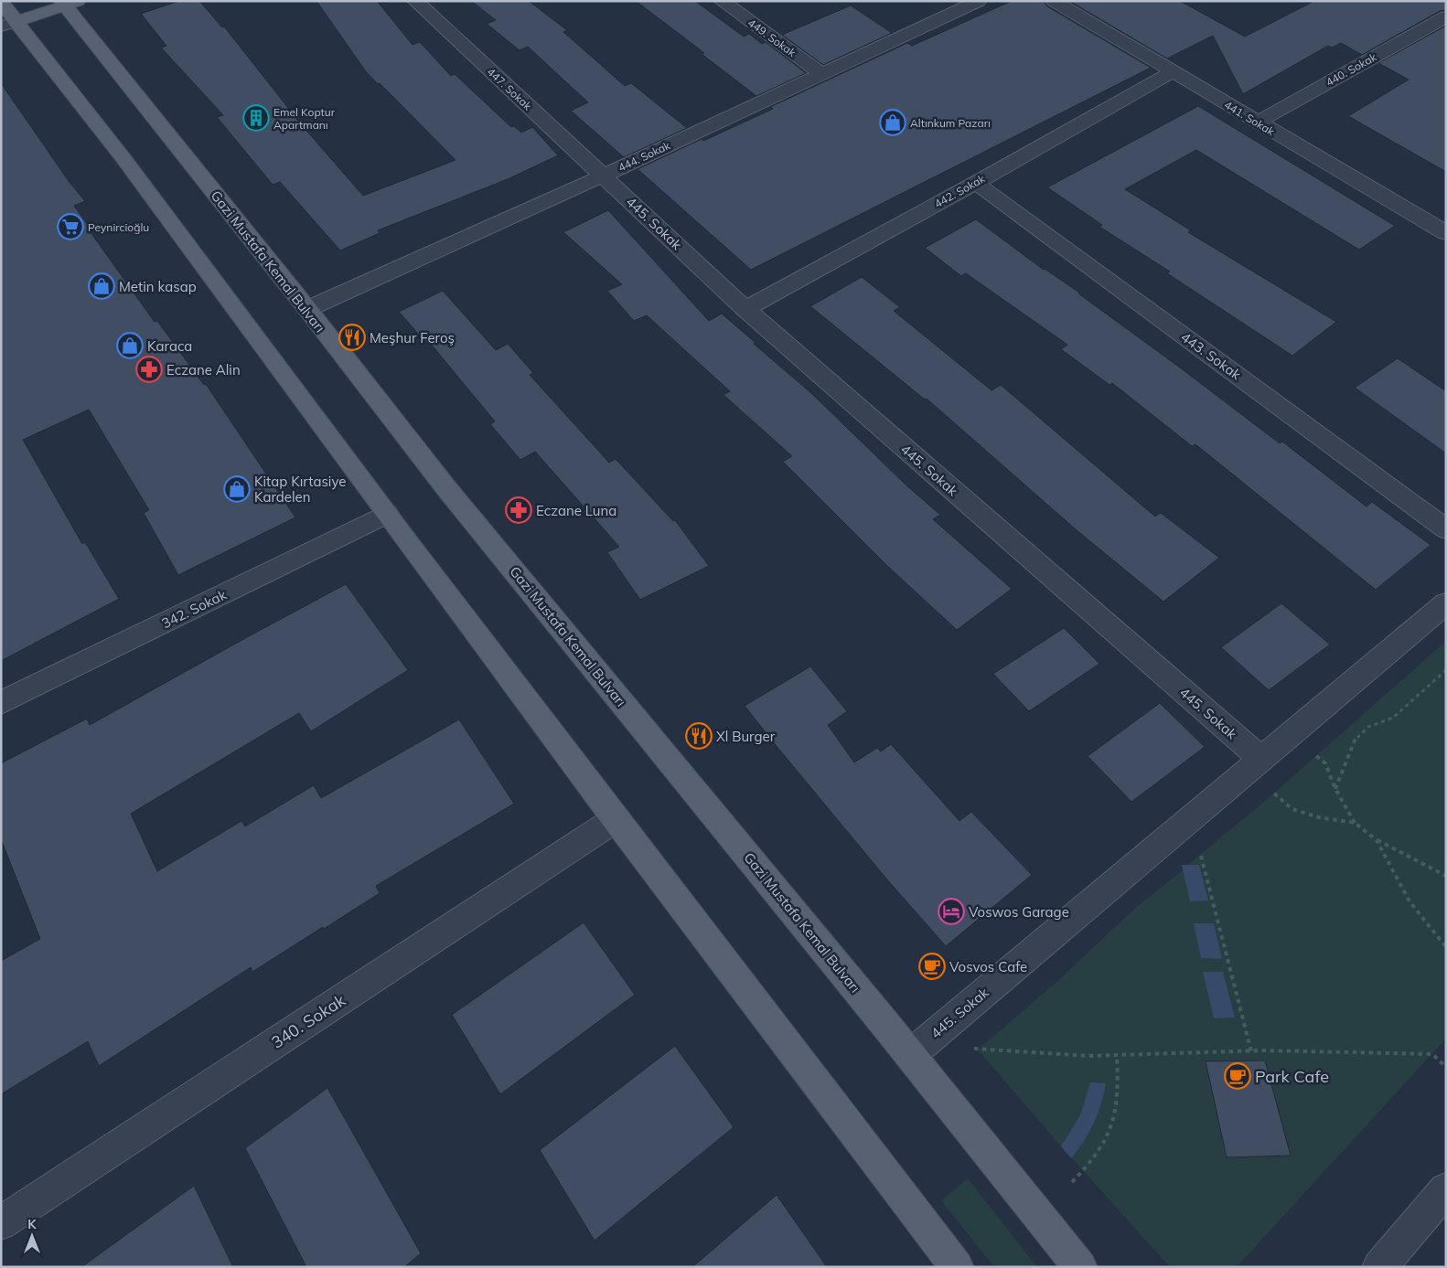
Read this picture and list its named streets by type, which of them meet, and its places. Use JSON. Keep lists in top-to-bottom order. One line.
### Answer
{"streets":{"main road":["Gazi Mustafa Kemal Bulvarı"],"street":["449. Sokak","440. Sokak","447. Sokak","441. Sokak","444. Sokak","442. Sokak","445. Sokak","443. Sokak","342. Sokak","340. Sokak"]},"crossings":[["449. Sokak","444. Sokak"],["440. Sokak","441. Sokak"],["447. Sokak","444. Sokak"],["447. Sokak","445. Sokak"],["441. Sokak","442. Sokak"],["444. Sokak","445. Sokak"],["444. Sokak","Gazi Mustafa Kemal Bulvarı"],["442. Sokak","445. Sokak"],["442. Sokak","443. Sokak"],["445. Sokak","Gazi Mustafa Kemal Bulvarı"]],"places":{"building":["Emel Koptur Apartmanı"],"shop":["Altınkum Pazarı","Metin kasap","Karaca","Kitap Kırtasiye Kardelen"],"supermarket":["Peynircioğlu"],"restaurant":["Meşhur Feroş","Xl Burger"],"pharmacy":["Eczane Alin","Eczane Luna"],"hotel":["Voswos Garage"],"cafe":["Vosvos Cafe","Park Cafe"]},"north":"top"}
